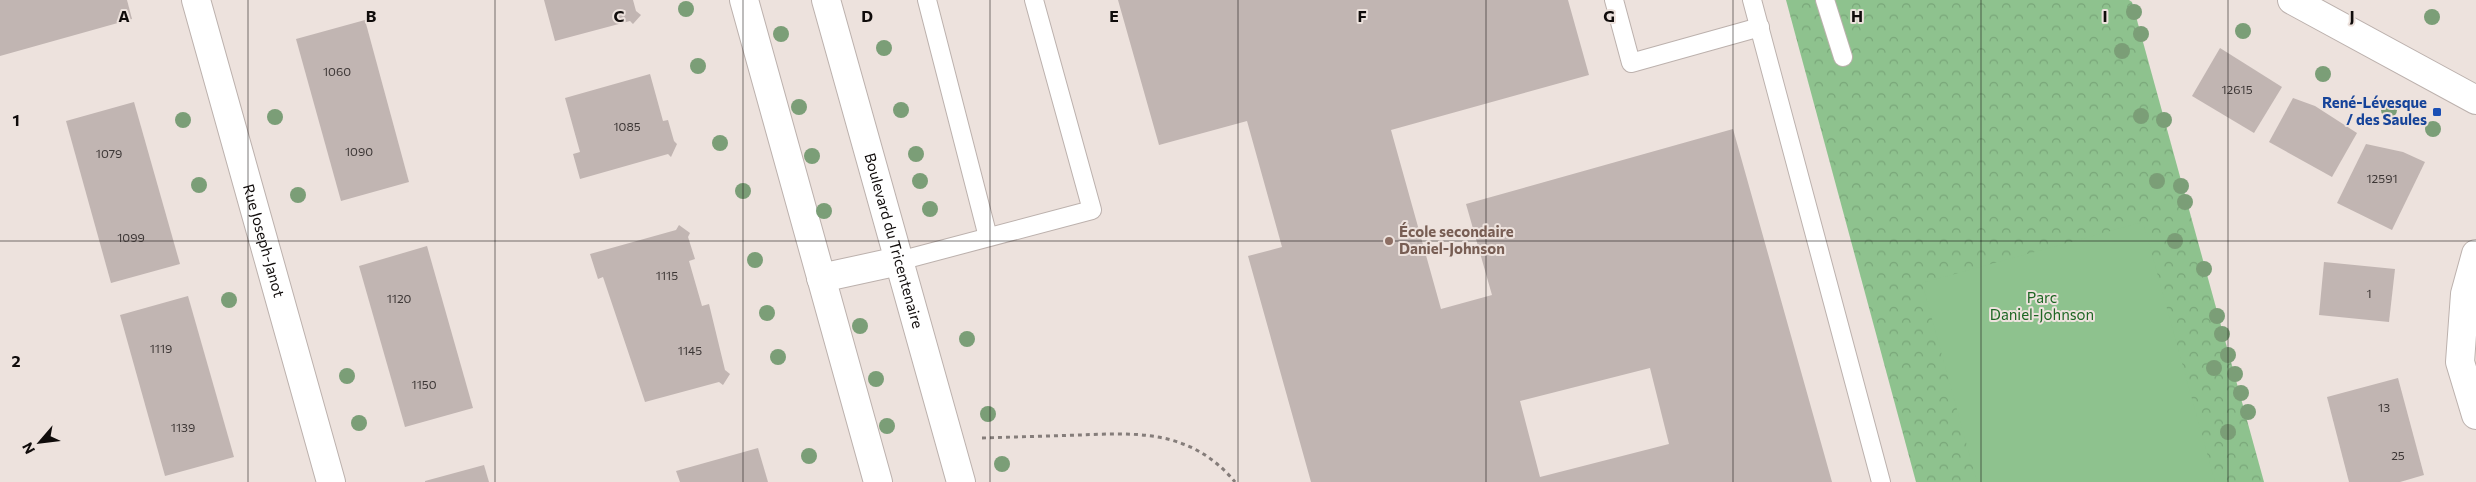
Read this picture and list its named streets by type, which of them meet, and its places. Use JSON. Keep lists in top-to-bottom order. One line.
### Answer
{"streets":{"street":["Rue Joseph-Janot","Boulevard du Tricentenaire"]},"parks":["Parc Daniel-Johnson"],"places":{"transit":["René-Lévesque / des Saules"],"other":["École secondaire Daniel-Johnson"]},"house_numbers":["1060","12615","1085","1090","1079","12591","1099","1115","1","1120","1119","1145","1150","13","1139","25"],"north":"bottom left","grid":{"columns":["A","B","C","D","E","F","G","H","I","J"],"rows":["1","2"]}}
